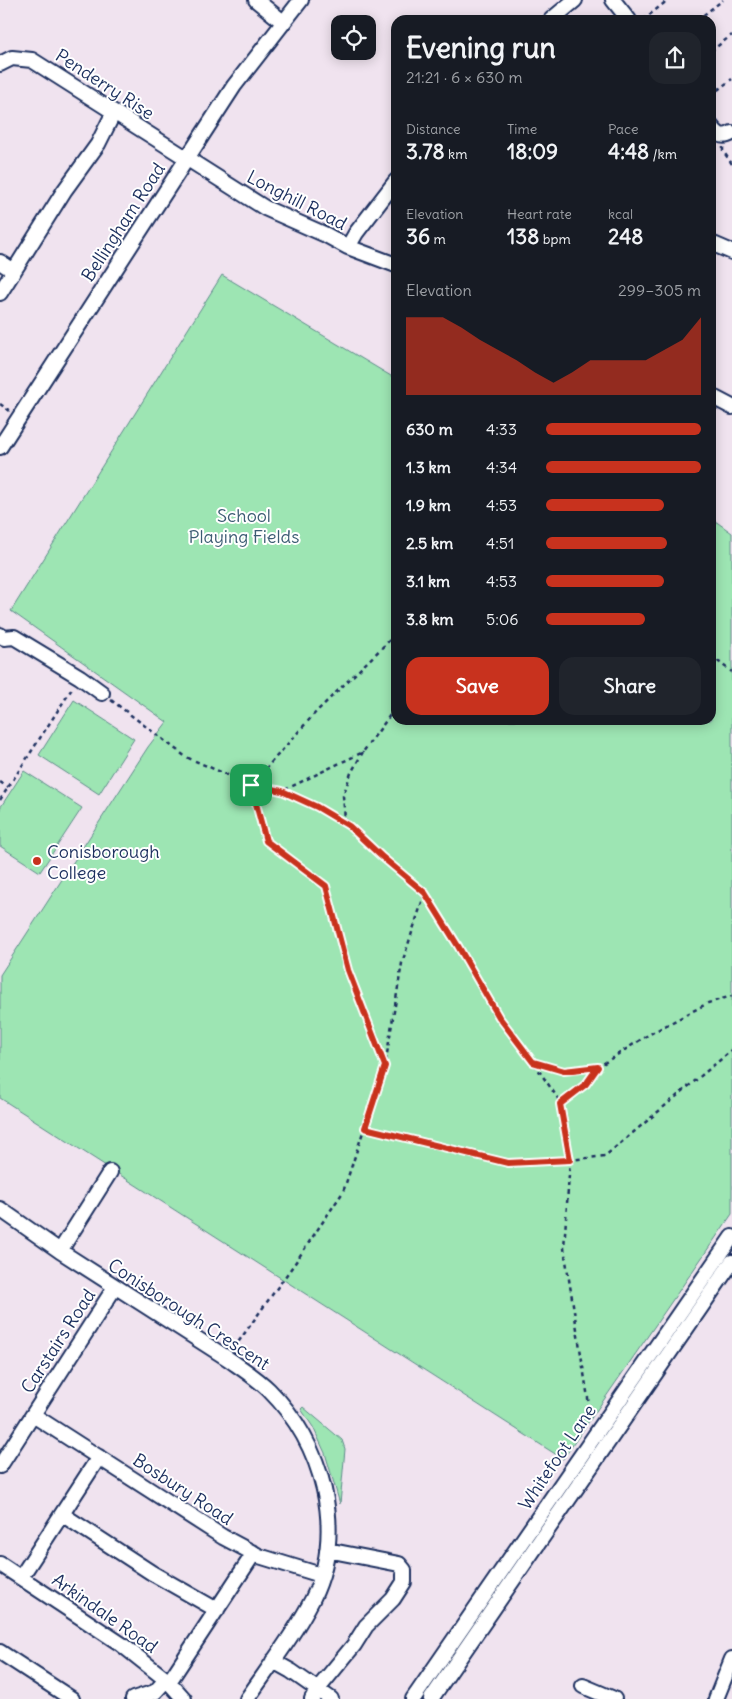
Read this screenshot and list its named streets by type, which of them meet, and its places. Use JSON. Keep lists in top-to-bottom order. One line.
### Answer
{"streets":{"street":["Penderry Rise","Longhill Road","Bellingham Road","Conisborough Crescent","Carstairs Road","Whitefoot Lane","Bosbury Road","Arkindale Road"]},"crossings":[["Penderry Rise","Longhill Road"],["Penderry Rise","Bellingham Road"],["Longhill Road","Bellingham Road"],["Conisborough Crescent","Carstairs Road"],["Conisborough Crescent","Bosbury Road"],["Carstairs Road","Bosbury Road"]],"parks":["School Playing Fields"],"places":["Conisborough College"],"page":{"heading":["Evening run","21:21 · 6 × 630 m"],"stats":[["Distance","3.78 km"],["Time","18:09"],["Pace","4:48 /km"],["Elevation","36 m"],["Heart rate","138 bpm"],["kcal","248"]],"chart":["Elevation","299–305 m"],"list":[{"name":"630 m","note":"4:33"},{"name":"1.3 km","note":"4:34"},{"name":"1.9 km","note":"4:53"},{"name":"2.5 km","note":"4:51"},{"name":"3.1 km","note":"4:53"},{"name":"3.8 km","note":"5:06"}],"buttons":["Save","Share"]}}
